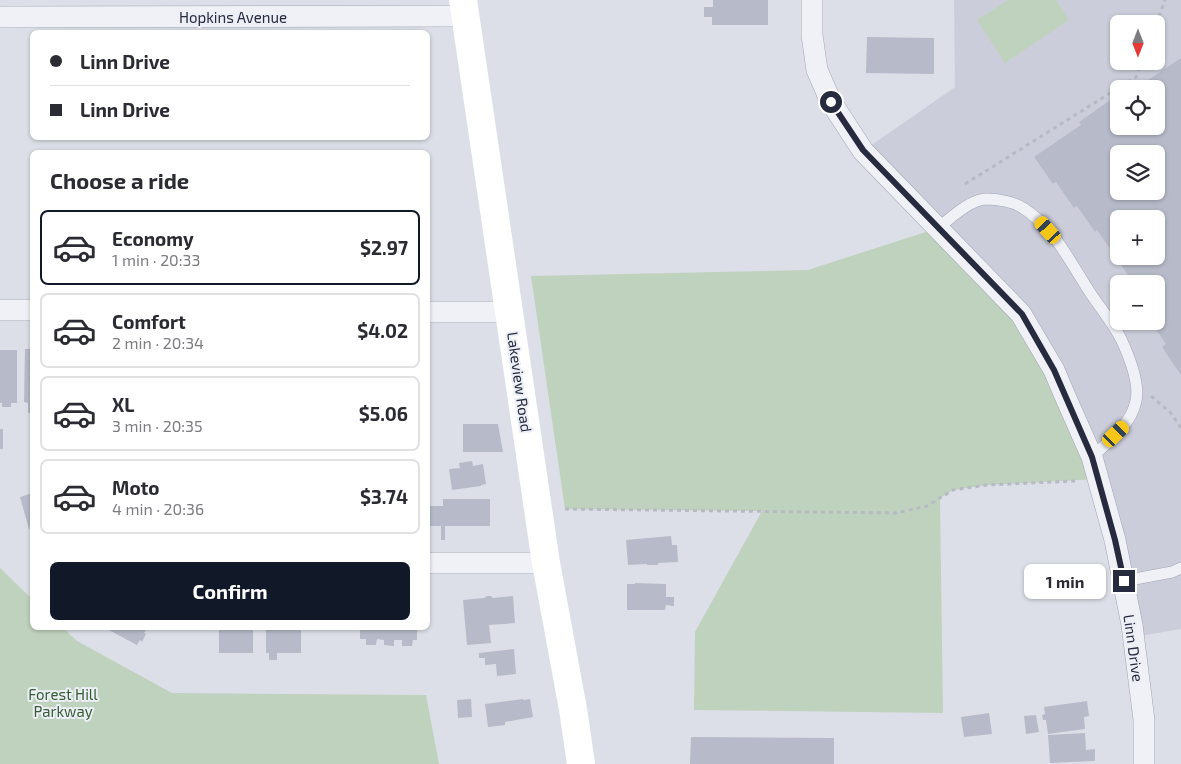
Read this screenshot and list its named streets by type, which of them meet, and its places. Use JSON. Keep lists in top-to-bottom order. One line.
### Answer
{"streets":{"street":["Hopkins Avenue","Lakeview Road","Linn Drive"]},"crossings":[["Hopkins Avenue","Lakeview Road"]],"parks":["Forest Hill Parkway"],"north":"bottom","page":{"map_buttons":["+","−"],"banner":["Linn Drive","Linn Drive"],"heading":"Choose a ride","list":[{"name":"Economy","note":"1 min · 20:33","value":"$2.97"},{"name":"Comfort","note":"2 min · 20:34","value":"$4.02"},{"name":"XL","note":"3 min · 20:35","value":"$5.06"},{"name":"Moto","note":"4 min · 20:36","value":"$3.74"}],"buttons":"Confirm","bubble":"1 min"}}
